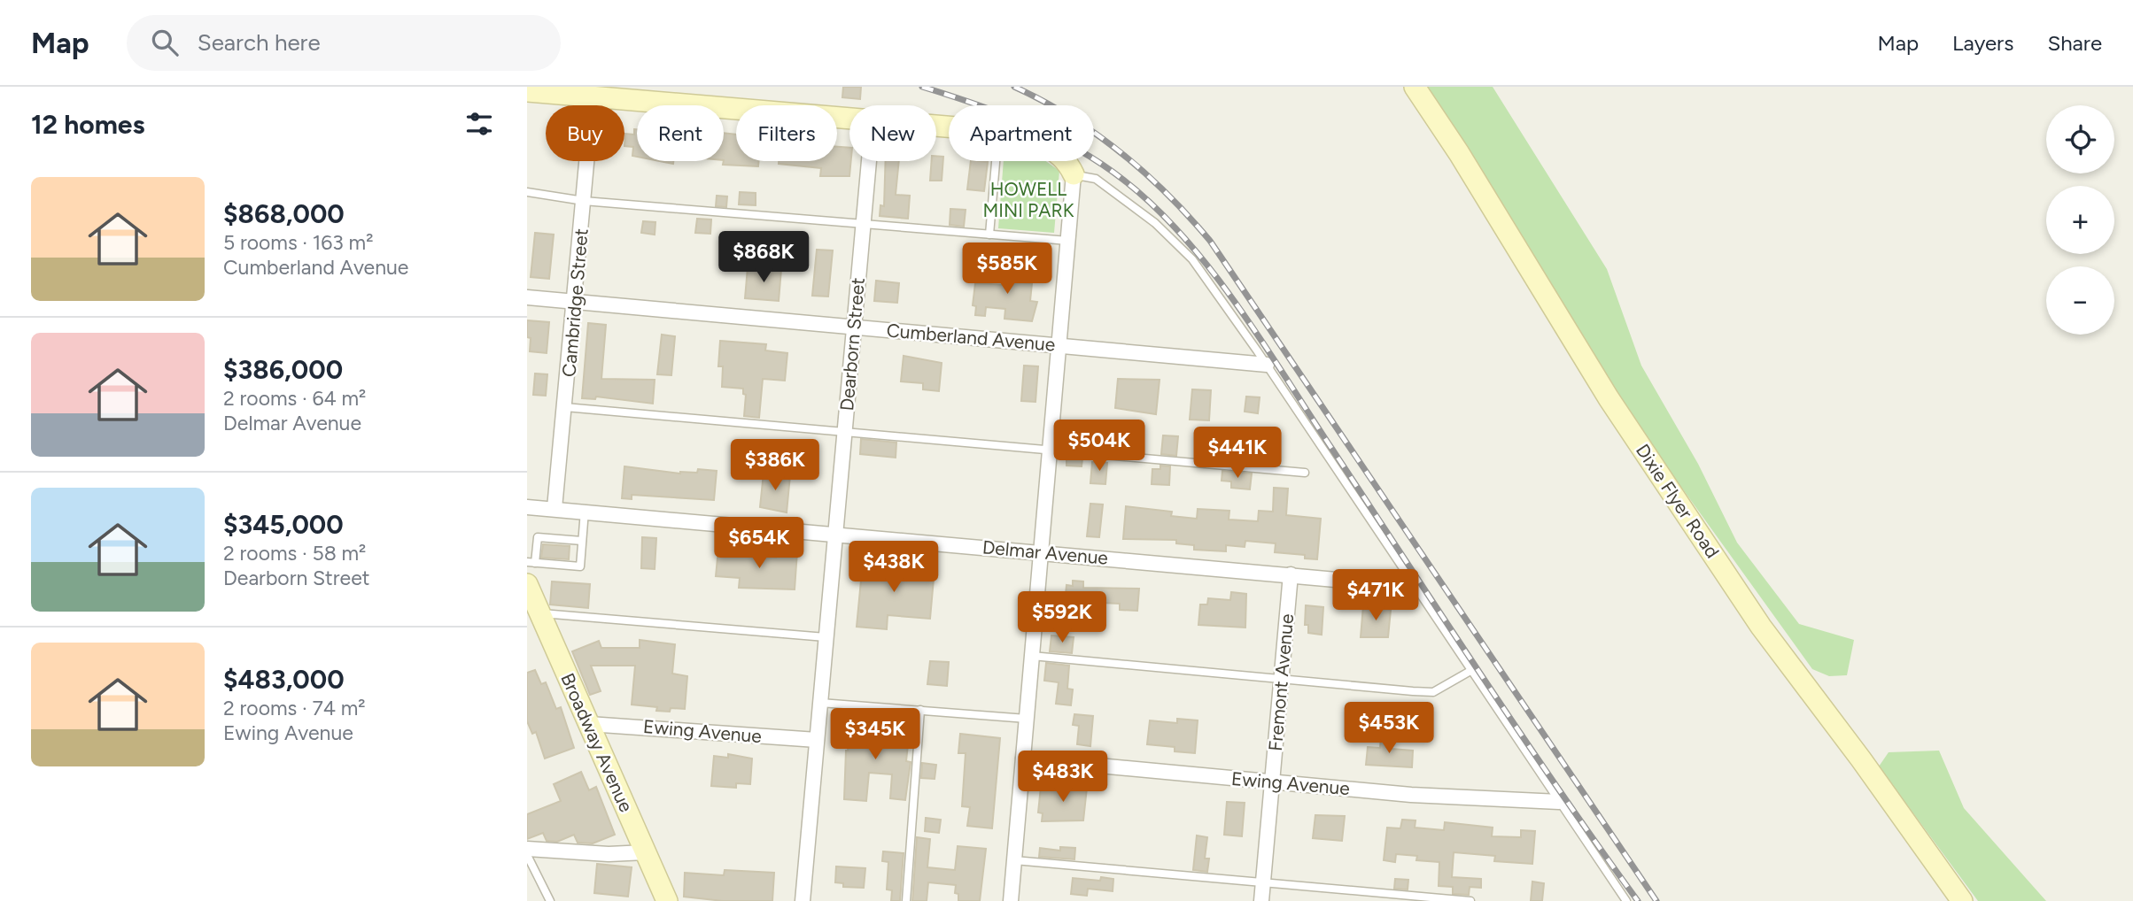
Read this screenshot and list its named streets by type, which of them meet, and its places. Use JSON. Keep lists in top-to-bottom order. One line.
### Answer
{"streets":{"street":["Cambridge Street","Cumberland Avenue","Dearborn Street","Dixie Flyer Road","Delmar Avenue","Fremont Avenue","Ewing Avenue","Broadway Avenue"]},"crossings":[["Cambridge Street","Cumberland Avenue"],["Cambridge Street","Delmar Avenue"],["Cumberland Avenue","Dearborn Street"],["Dearborn Street","Delmar Avenue"],["Dearborn Street","Ewing Avenue"],["Delmar Avenue","Fremont Avenue"],["Fremont Avenue","Ewing Avenue"],["Ewing Avenue","Broadway Avenue"]],"parks":["HOWELL MINI PARK"],"page":{"header":"Map","search":"Search here","nav":["Map","Layers","Share"],"heading":"12 homes","map_buttons":["+","−"],"chip":["Buy","Rent","Filters","New","Apartment"],"list":[{"name":"$868,000","note":"5 rooms · 163 m² · Cumberland Avenue"},{"name":"$386,000","note":"2 rooms · 64 m² · Delmar Avenue"},{"name":"$345,000","note":"2 rooms · 58 m² · Dearborn Street"},{"name":"$483,000","note":"2 rooms · 74 m² · Ewing Avenue"}],"price":["$868K","$585K","$504K","$441K","$386K","$654K","$438K","$471K","$592K","$453K","$345K","$483K"]}}
